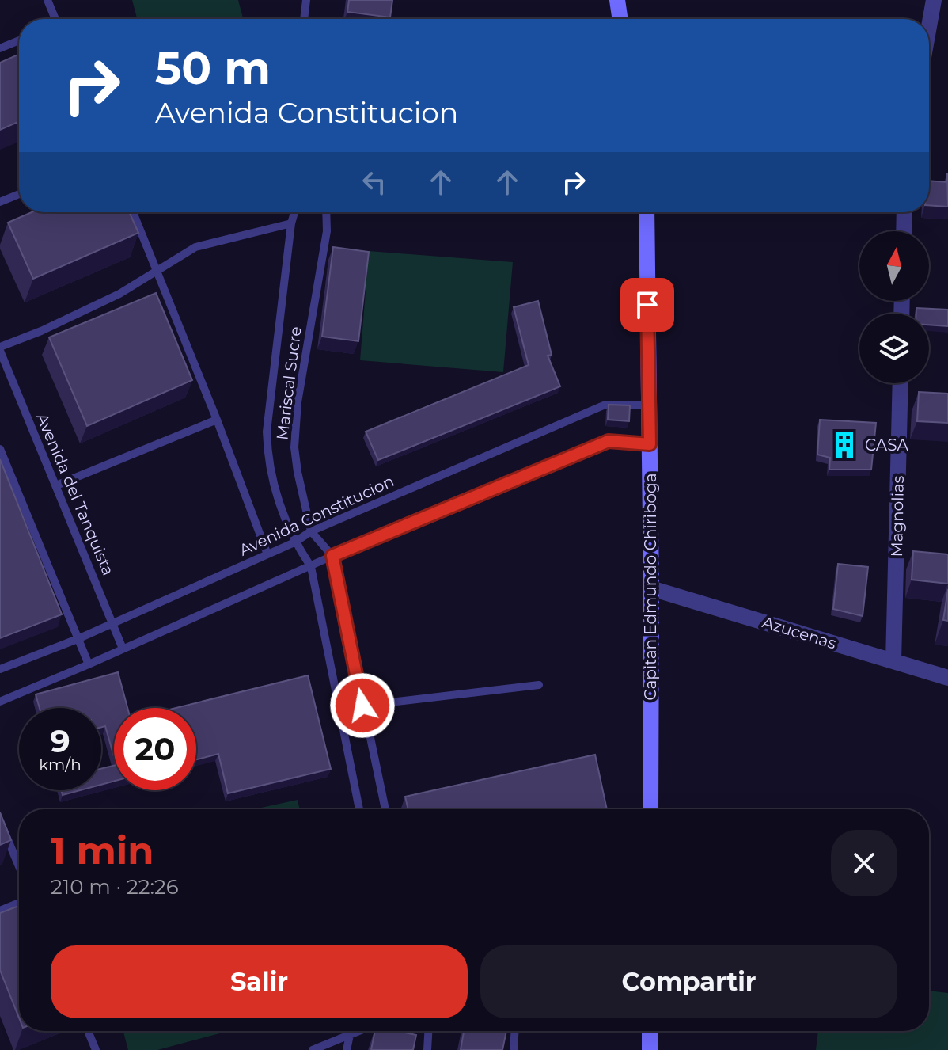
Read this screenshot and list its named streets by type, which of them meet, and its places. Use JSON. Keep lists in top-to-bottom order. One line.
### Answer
{"streets":{"street":["Magnolias","Capitan Edmundo Chiriboga","Azucenas"],"lane":["Mariscal Sucre","Avenida del Tanquista","Avenida Constitucion"]},"crossings":[["Mariscal Sucre","Avenida Constitucion"],["Avenida del Tanquista","Avenida Constitucion"],["Avenida Constitucion","Capitan Edmundo Chiriboga"],["Magnolias","Azucenas"],["Capitan Edmundo Chiriboga","Azucenas"]],"places":{"building":["CASA"]},"north":"top","page":{"turn":["50 m","Avenida Constitucion"],"speed":"9 km/h","limit":"20","heading":["1 min","210 m · 22:26"],"buttons":["Salir","Compartir"]}}
